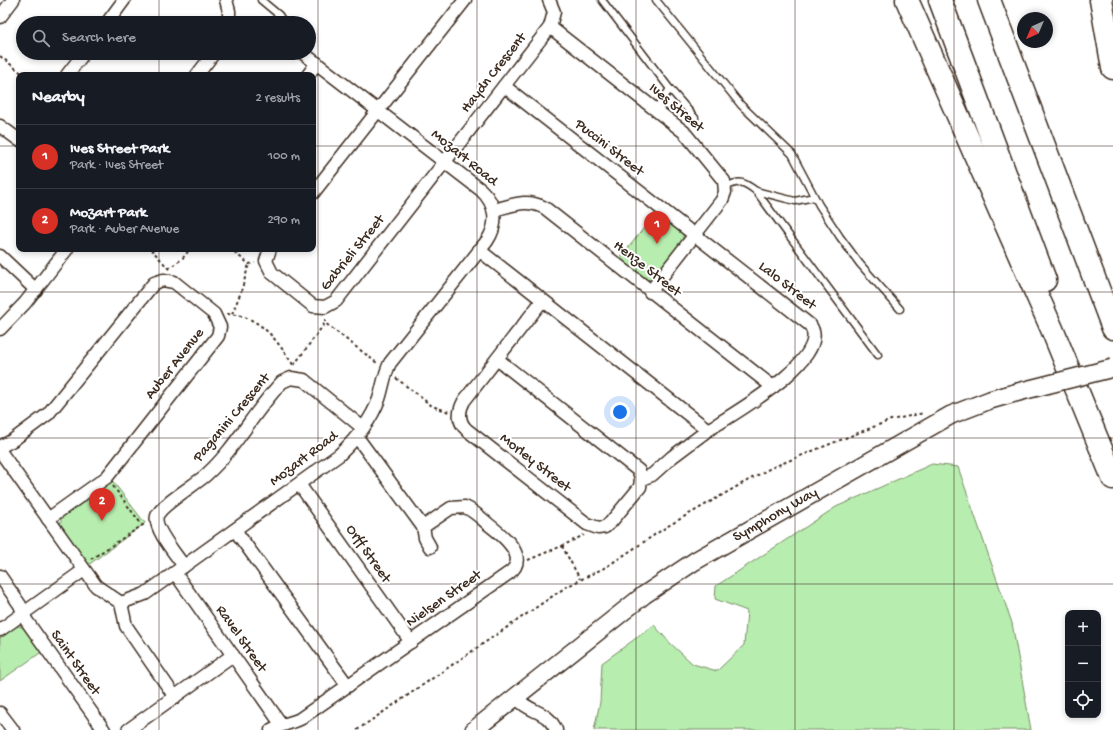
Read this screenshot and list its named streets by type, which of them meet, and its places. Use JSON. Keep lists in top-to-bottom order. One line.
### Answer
{"streets":{"main road":["Symphony Way"],"street":["Haydn Crescent","Ives Street","Puccini Street","Mozart Road","Gabrieli Street","Henze Street","Lalo Street","Auber Avenue","Paganini Crescent","Morley Street","Orff Street","Nielsen Street","Ravel Street","Saint Street"]},"crossings":[["Haydn Crescent","Ives Street"],["Haydn Crescent","Puccini Street"],["Haydn Crescent","Mozart Road"],["Haydn Crescent","Gabrieli Street"],["Puccini Street","Lalo Street"],["Mozart Road","Gabrieli Street"],["Mozart Road","Henze Street"],["Mozart Road","Orff Street"],["Mozart Road","Ravel Street"],["Henze Street","Lalo Street"],["Orff Street","Nielsen Street"],["Nielsen Street","Ravel Street"]],"north":"bottom left","page":{"search":"Search here","heading":["Nearby","2 results"],"list":[{"mark":"1","name":"Ives Street Park","note":"Park · Ives Street","value":"100 m"},{"mark":"2","name":"Mozart Park","note":"Park · Auber Avenue","value":"290 m"}],"pins":["1","2"],"map_buttons":["+","−"]}}
